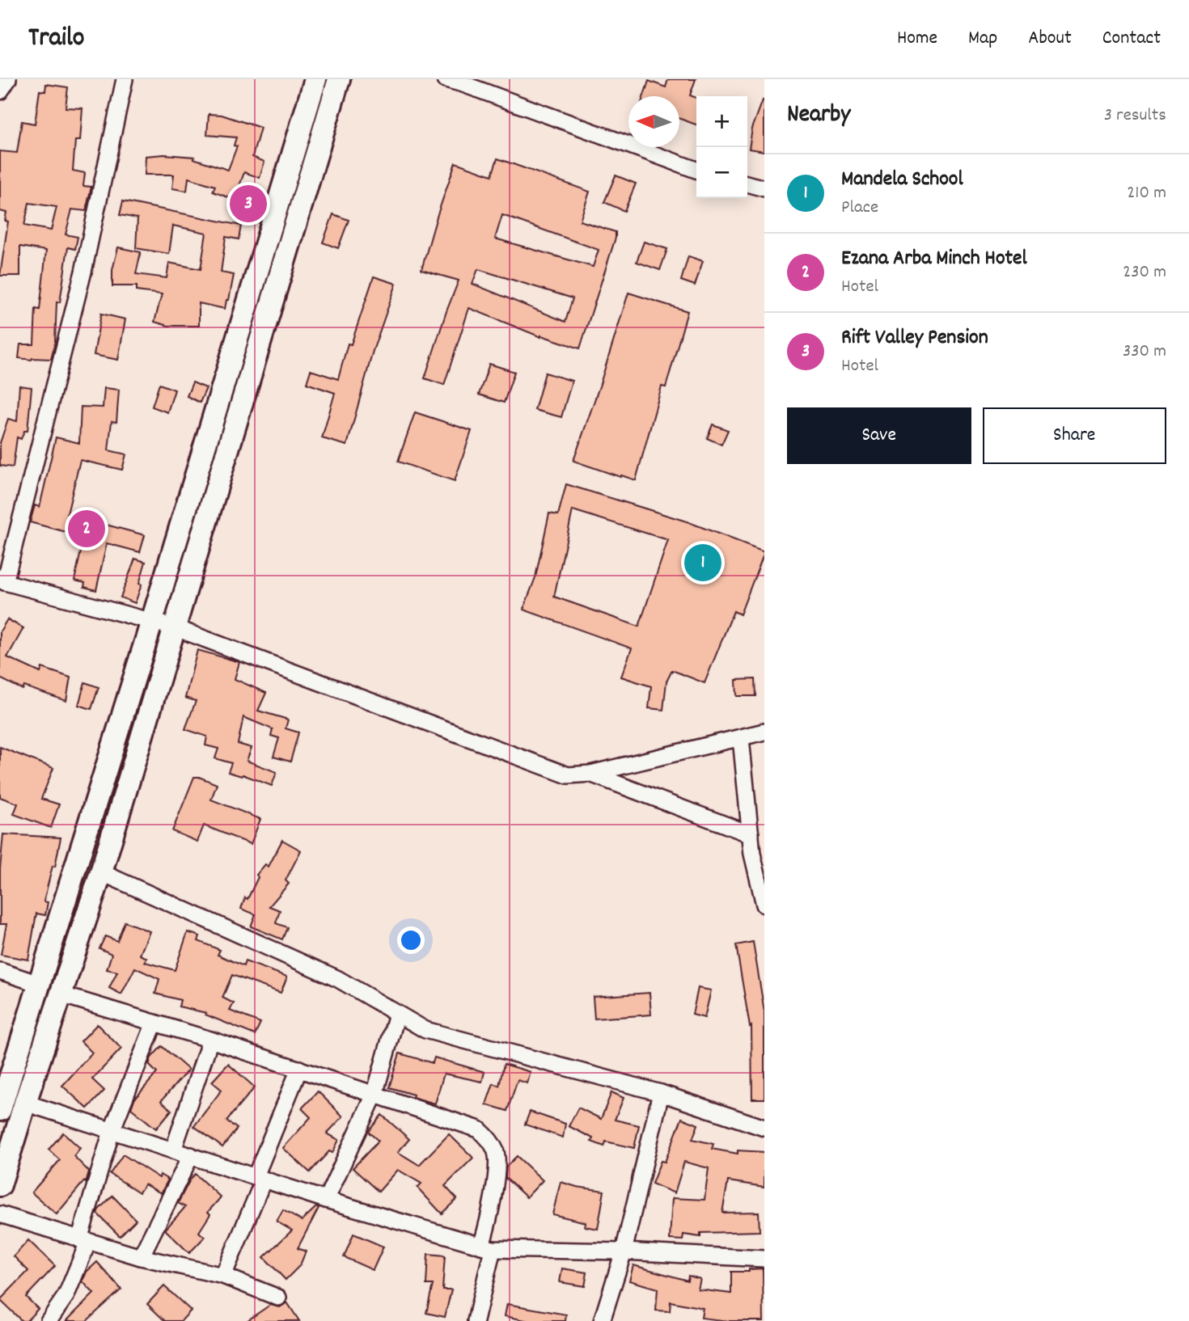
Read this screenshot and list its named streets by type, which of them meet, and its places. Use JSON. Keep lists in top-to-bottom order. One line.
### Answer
{"north":"left","page":{"header":"Trailo","nav":["Home","Map","About","Contact"],"heading":["Nearby","3 results"],"map_buttons":["+","−"],"list":[{"mark":"1","name":"Mandela School","note":"Place","value":"210 m"},{"mark":"2","name":"Ezana Arba Minch Hotel","note":"Hotel","value":"230 m"},{"mark":"3","name":"Rift Valley Pension","note":"Hotel","value":"330 m"}],"pins":["3","2","1"],"buttons":["Save","Share"]}}
